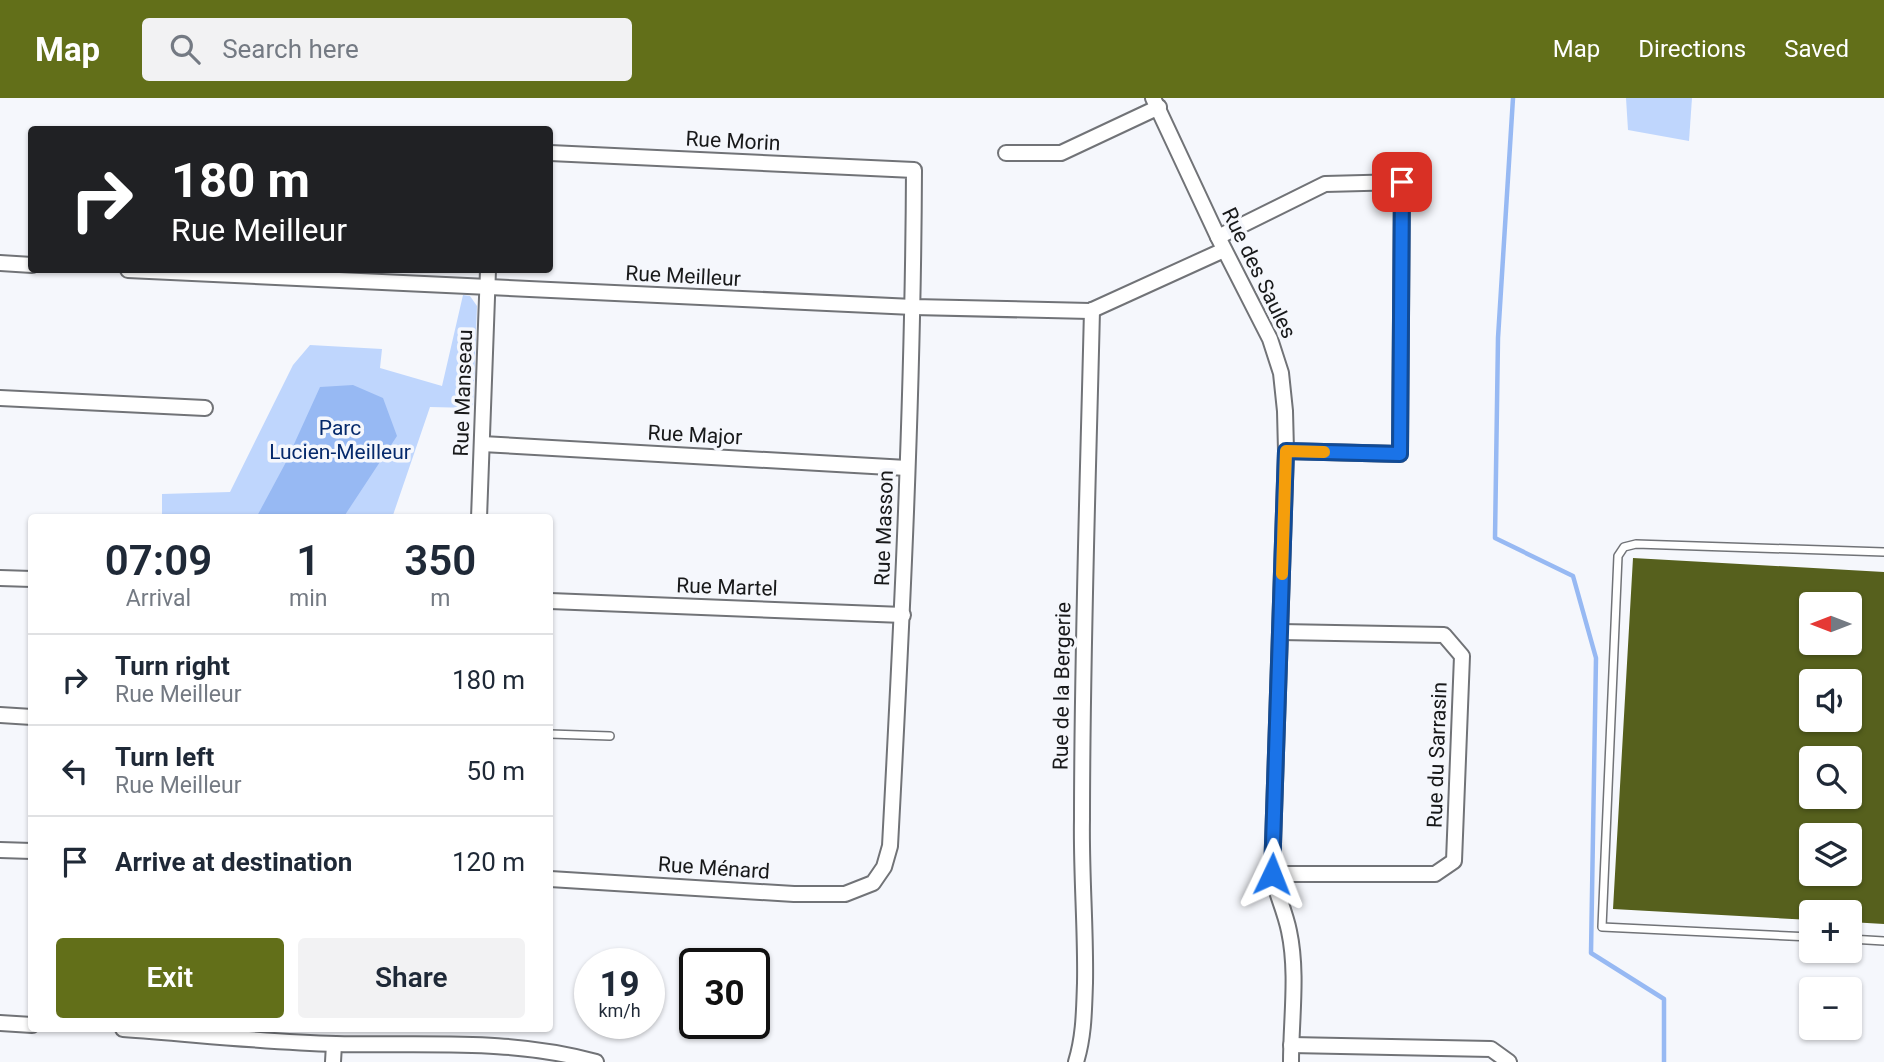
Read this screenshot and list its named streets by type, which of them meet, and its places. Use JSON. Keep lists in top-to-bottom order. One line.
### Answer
{"streets":{"street":["Rue Morin","Rue des Saules","Rue Meilleur","Rue Manseau","Rue Major","Rue Masson","Rue Martel","Rue de la Bergerie","Rue du Sarrasin","Rue Ménard"]},"crossings":[["Rue Morin","Rue Masson"],["Rue des Saules","Rue Meilleur"],["Rue des Saules","Rue du Sarrasin"],["Rue Meilleur","Rue Manseau"],["Rue Meilleur","Rue Masson"],["Rue Meilleur","Rue de la Bergerie"],["Rue Manseau","Rue Major"],["Rue Major","Rue Masson"],["Rue Masson","Rue Martel"],["Rue Masson","Rue Ménard"]],"parks":["Parc Lucien-Meilleur"],"north":"left","page":{"header":"Map","search":"Search here","nav":["Map","Directions","Saved"],"turn":["180 m","Rue Meilleur"],"eta":["07:09","Arrival","1","min","350","m"],"map_buttons":["+","−"],"list":[{"name":"Turn right","note":"Rue Meilleur","value":"180 m"},{"name":"Turn left","note":"Rue Meilleur","value":"50 m"},{"name":"Arrive at destination","value":"120 m"}],"buttons":["Exit","Share"],"speed":"19 km/h","limit":"30"}}
